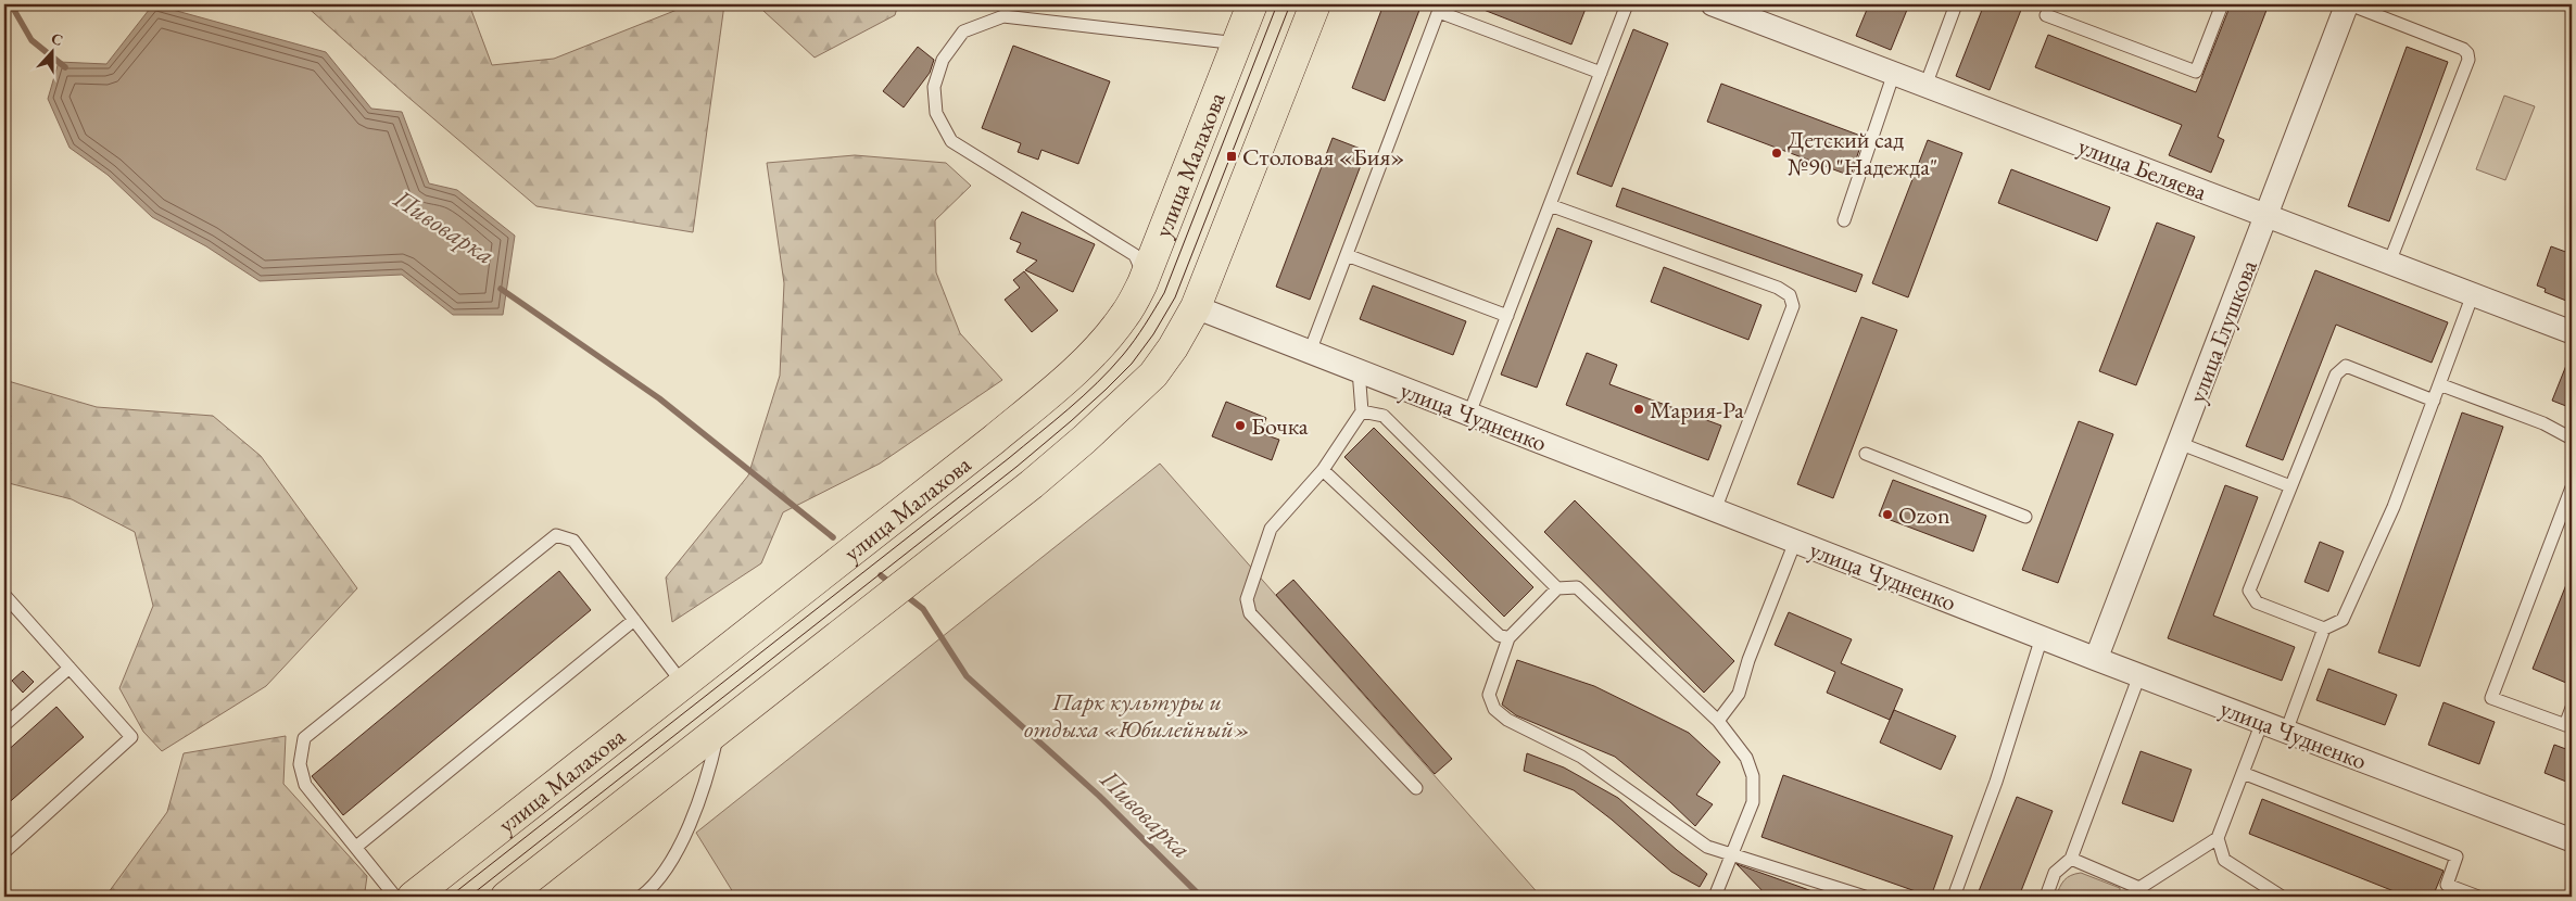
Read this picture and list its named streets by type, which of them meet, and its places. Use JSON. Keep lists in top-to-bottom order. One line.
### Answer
{"streets":{"main road":["улица Малахова"],"street":["улица Беляева","улица Глушкова","улица Чудненко"]},"crossings":[["улица Беляева","улица Глушкова"],["улица Глушкова","улица Чудненко"]],"water":["Пивоварка"],"parks":["Парк культуры и отдыха «Юбилейный»"],"places":{"other":["Детский сад №90 \"Надежда\"","Мария-Ра","Бочка","Ozon"],"transit":["Столовая «Бия»"]},"north":"top"}
